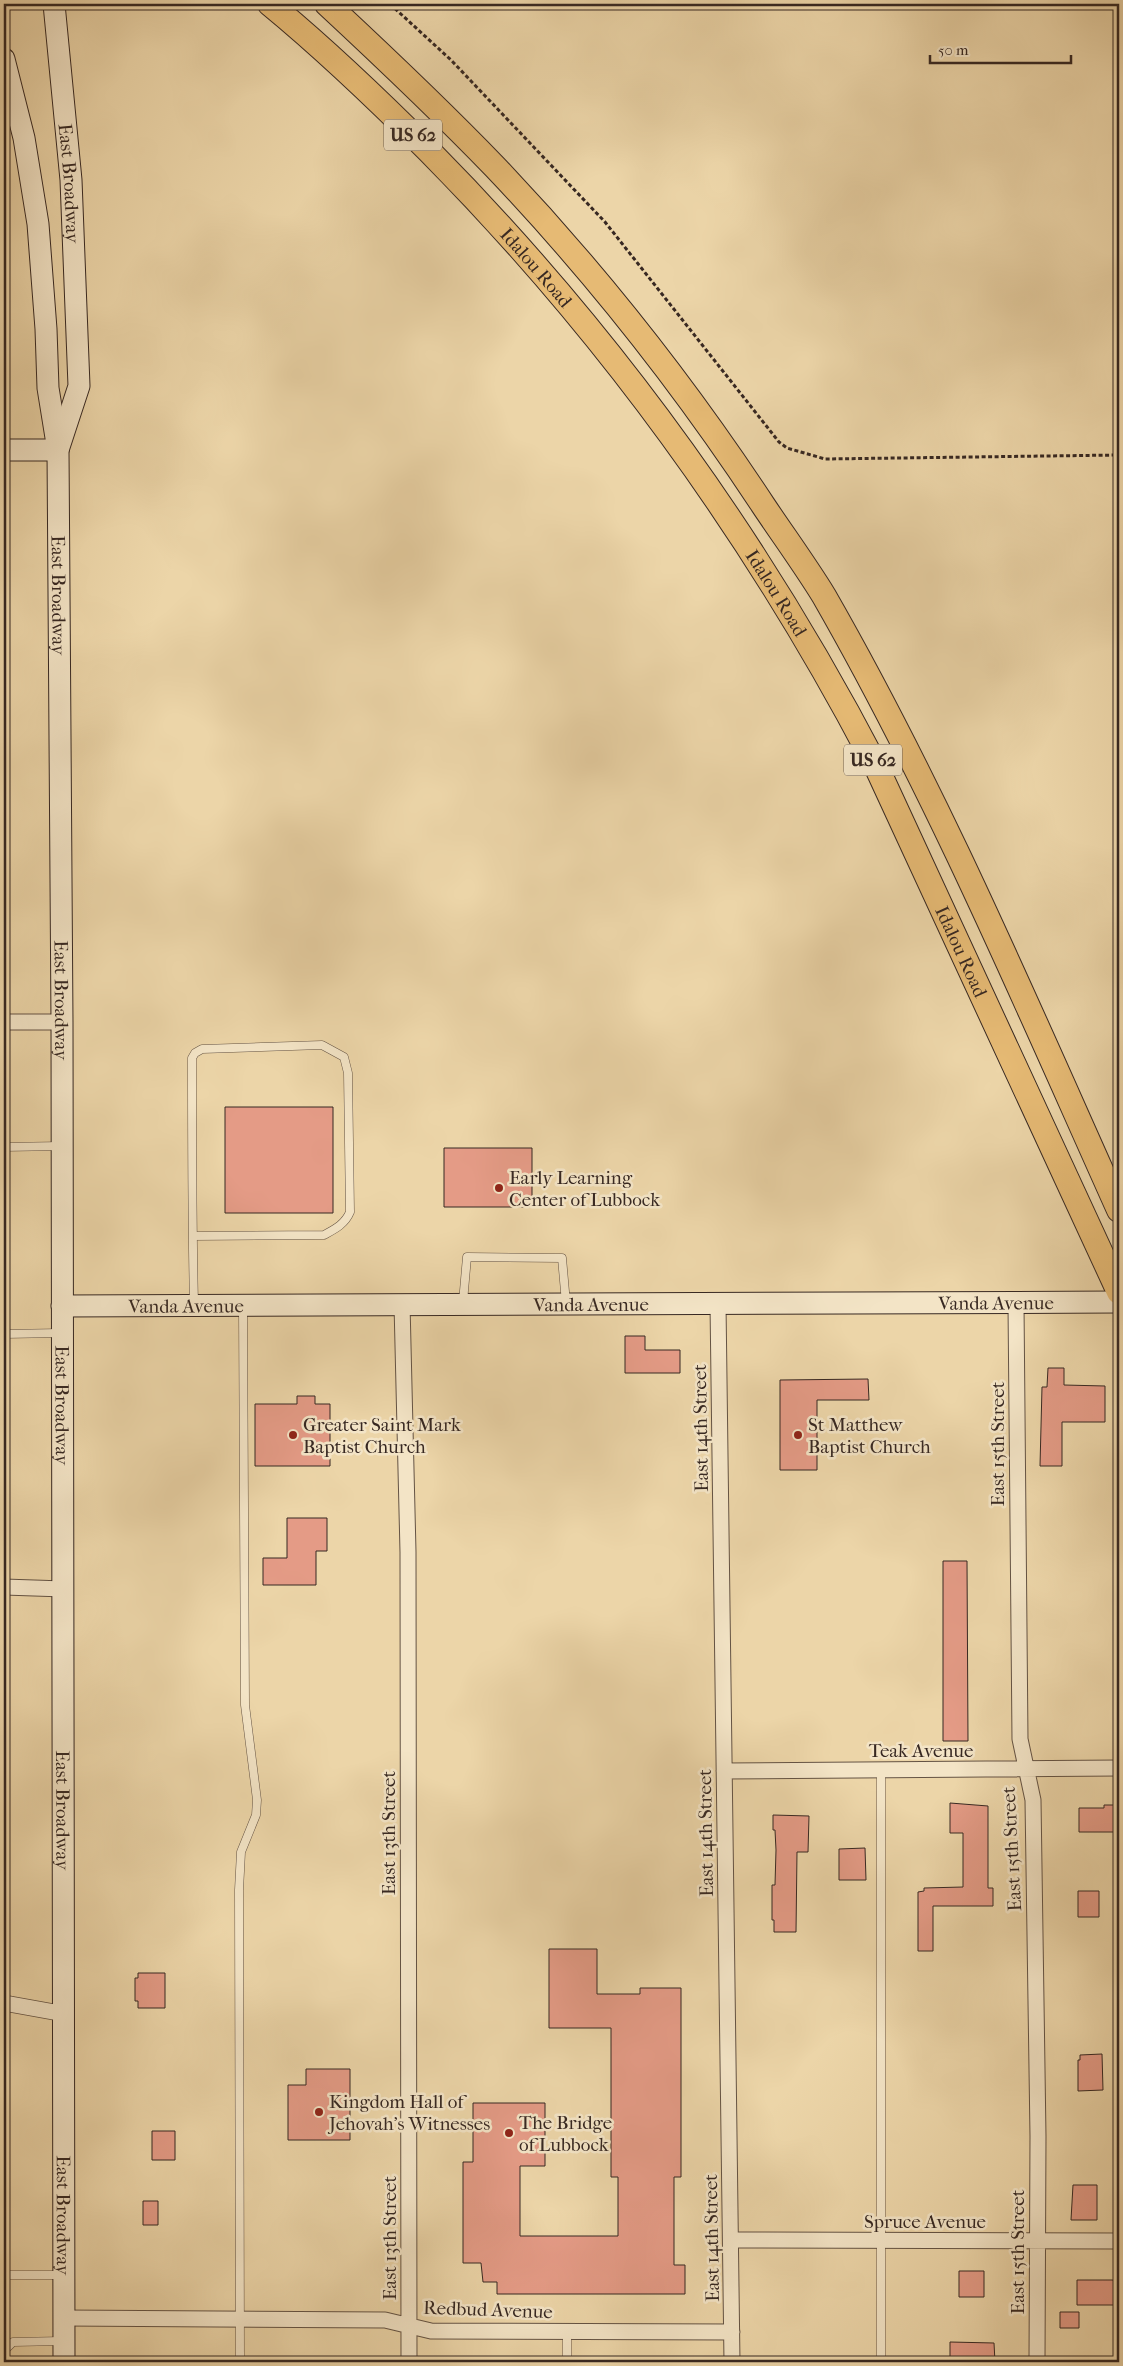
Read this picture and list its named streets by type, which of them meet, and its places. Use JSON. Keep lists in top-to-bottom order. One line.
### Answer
{"streets":{"main road":["US 62","East Broadway","Idalou Road","Vanda Avenue"],"street":["East 14th Street","East 15th Street","Teak Avenue","East 13th Street","Spruce Avenue","Redbud Avenue"]},"crossings":[["East Broadway","Vanda Avenue"],["East Broadway","Redbud Avenue"],["Vanda Avenue","East 14th Street"],["Vanda Avenue","East 15th Street"],["Vanda Avenue","East 13th Street"],["East 14th Street","Teak Avenue"],["East 14th Street","Spruce Avenue"],["East 14th Street","Redbud Avenue"],["East 15th Street","Teak Avenue"],["East 15th Street","Spruce Avenue"],["East 13th Street","Redbud Avenue"]],"places":["Early Learning Center of Lubbock","Greater Saint Mark Baptist Church","St Matthew Baptist Church","Kingdom Hall of Jehovah's Witnesses","The Bridge of Lubbock"],"scale_bar":"50 m"}
